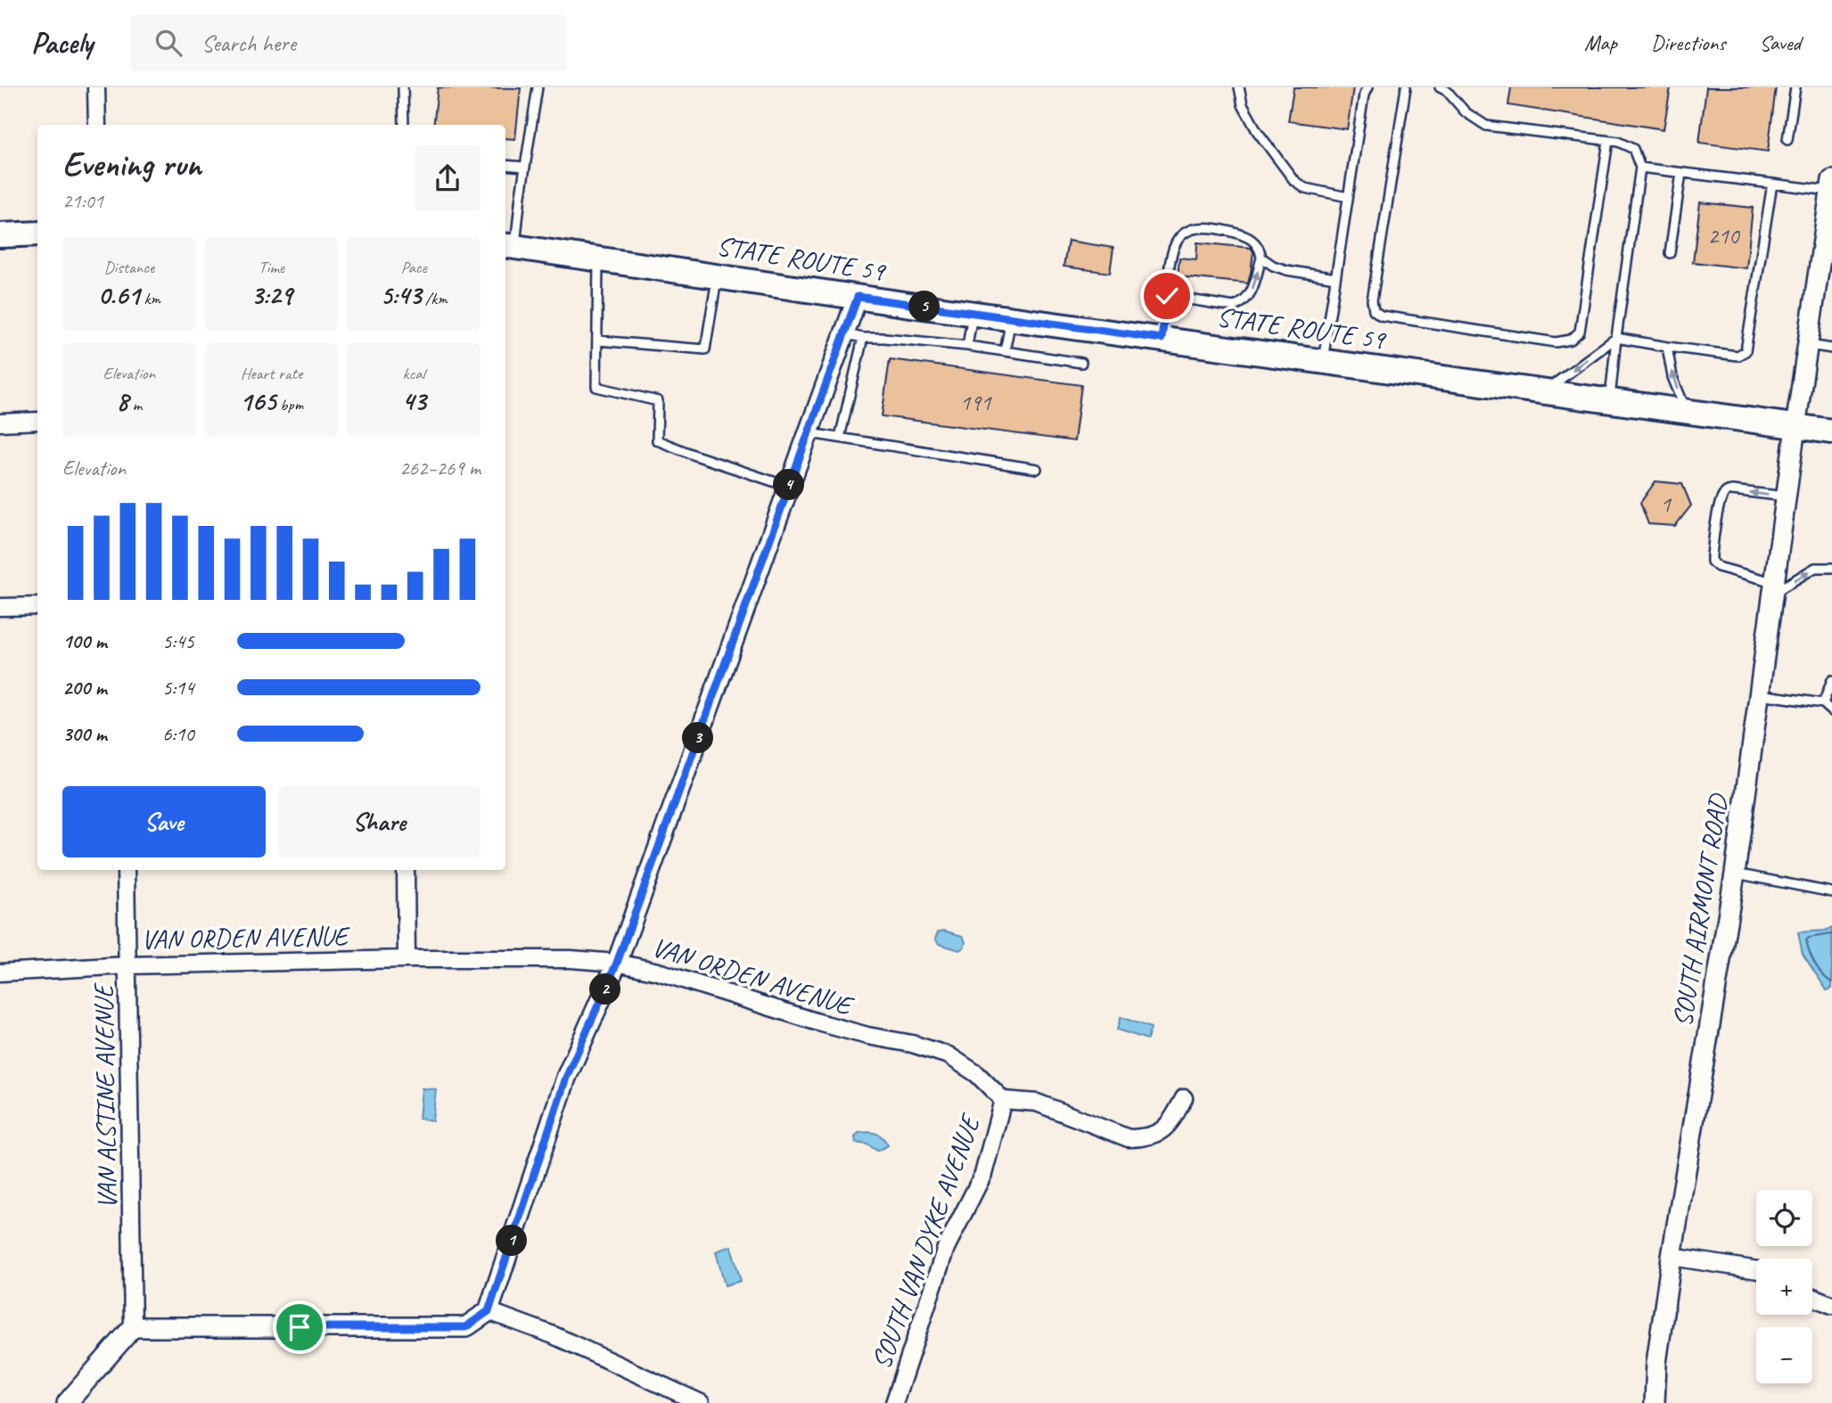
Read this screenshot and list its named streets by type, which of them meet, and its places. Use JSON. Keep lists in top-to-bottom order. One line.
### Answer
{"streets":{"main road":["STATE ROUTE 59"],"street":["SOUTH AIRMONT ROAD","VAN ORDEN AVENUE","VAN ALSTINE AVENUE","SOUTH VAN DYKE AVENUE"]},"crossings":[["STATE ROUTE 59","SOUTH AIRMONT ROAD"],["VAN ORDEN AVENUE","VAN ALSTINE AVENUE"],["VAN ORDEN AVENUE","SOUTH VAN DYKE AVENUE"]],"house_numbers":["210","191","1"],"page":{"header":"Pacely","search":"Search here","nav":["Map","Directions","Saved"],"heading":["Evening run","21:01"],"stats":[["Distance","0.61 km"],["Time","3:29"],["Pace","5:43 /km"],["Elevation","8 m"],["Heart rate","165 bpm"],["kcal","43"]],"pins":["5","4","3","2","1"],"chart":["Elevation","262–269 m"],"list":[{"name":"100 m","note":"5:45"},{"name":"200 m","note":"5:14"},{"name":"300 m","note":"6:10"}],"buttons":["Save","Share"],"map_buttons":["+","−"]}}
